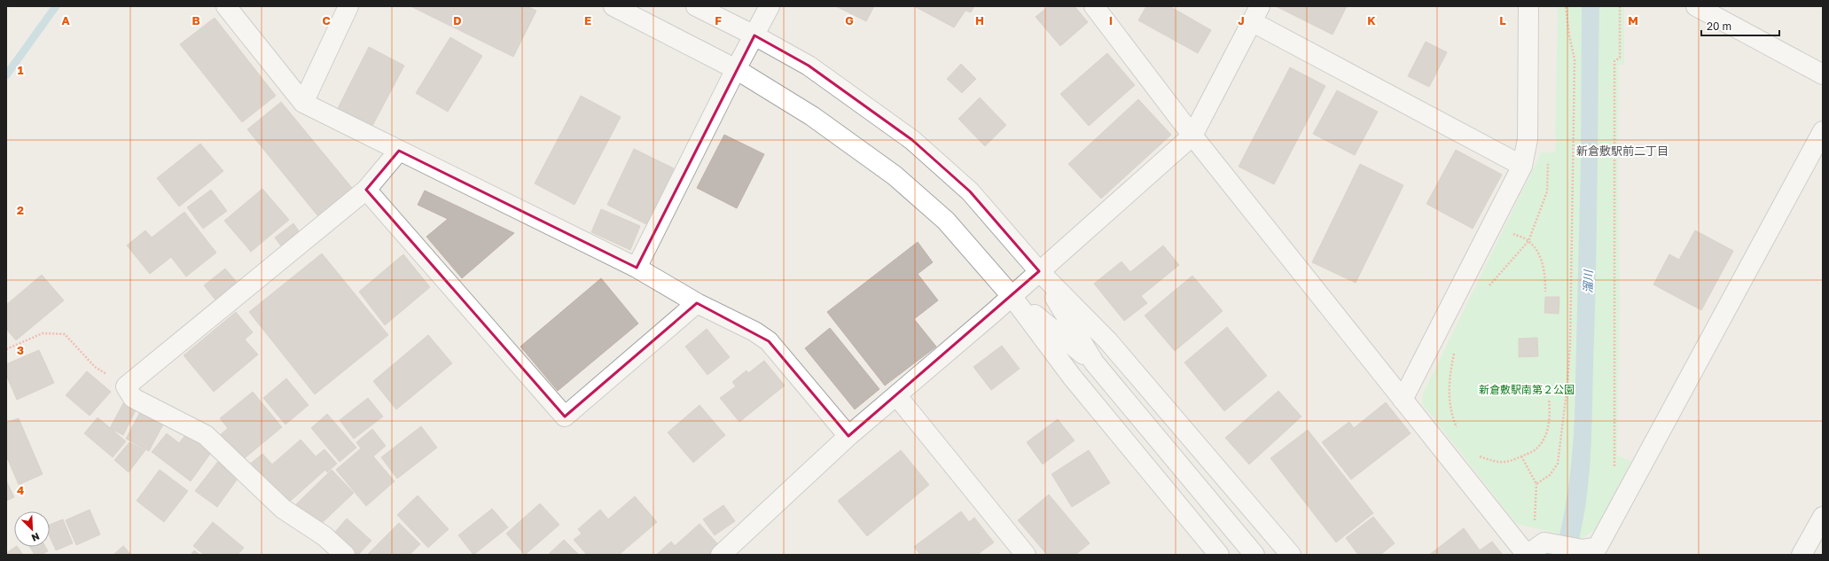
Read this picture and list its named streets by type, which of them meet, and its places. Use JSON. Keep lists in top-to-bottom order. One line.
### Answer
{"districts":["新倉敷駅前二丁目"],"water":["溜川"],"parks":["新倉敷駅南第２公園"],"scale_bar":"20 m","north":"bottom right","grid":{"columns":["A","B","C","D","E","F","G","H","I","J","K","L","M"],"rows":["1","2","3","4"]}}
